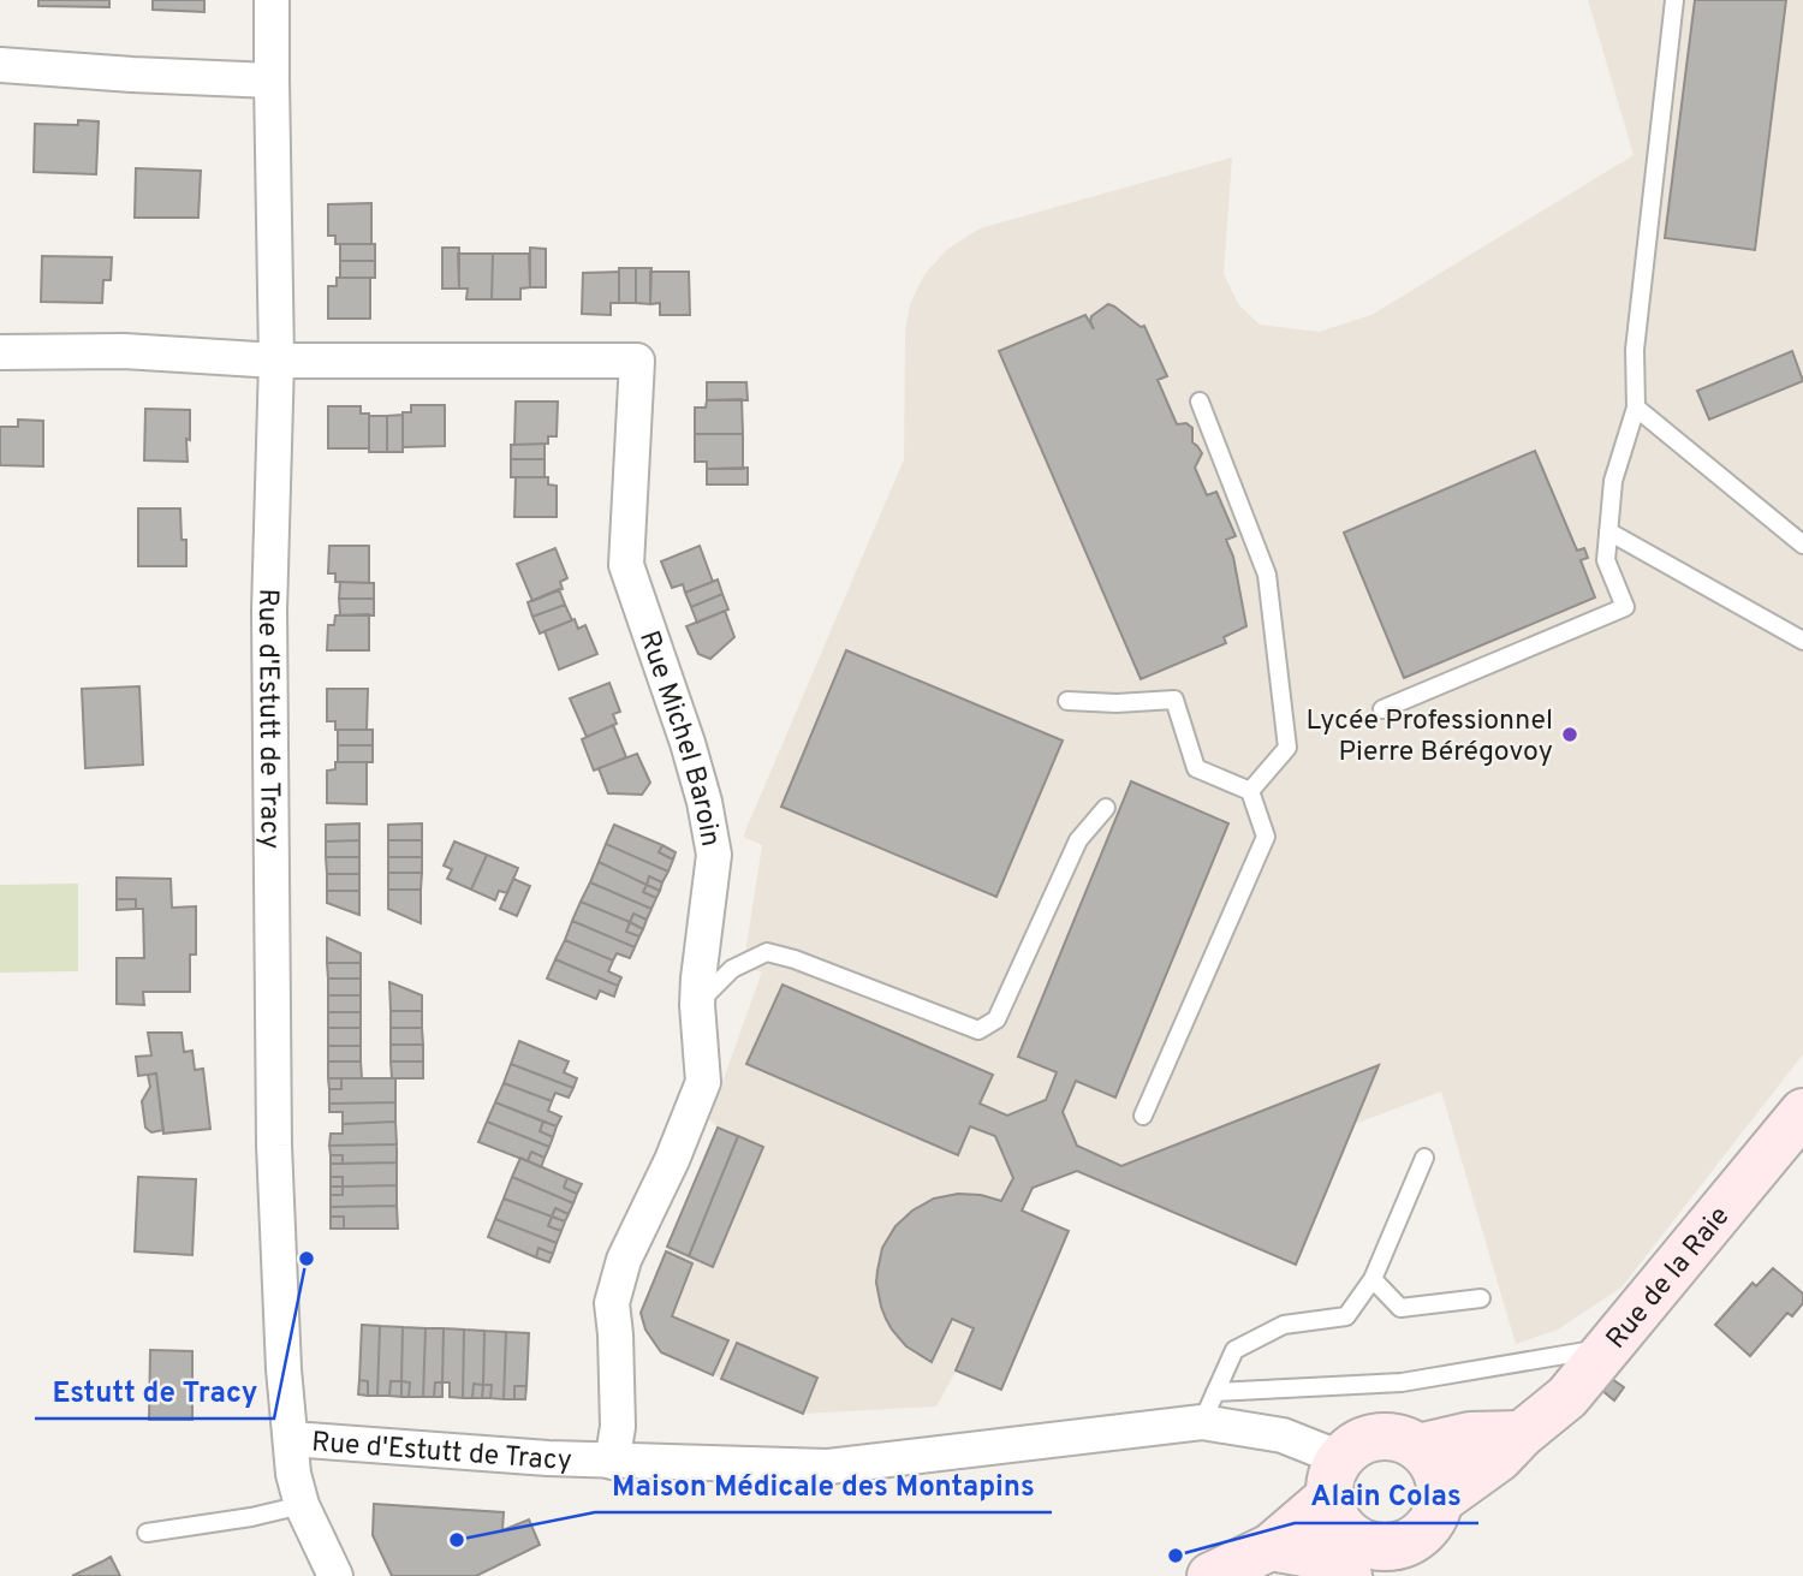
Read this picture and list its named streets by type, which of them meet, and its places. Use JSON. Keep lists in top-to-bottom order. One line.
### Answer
{"streets":{"street":["Rue d'Estutt de Tracy","Rue Michel Baroin","Rue de la Raie"]},"crossings":[["Rue d'Estutt de Tracy","Rue Michel Baroin"],["Rue d'Estutt de Tracy","Rue de la Raie"]],"places":["Lycée Professionnel Pierre Bérégovoy","Estutt de Tracy","Maison Médicale des Montapins","Alain Colas"]}
